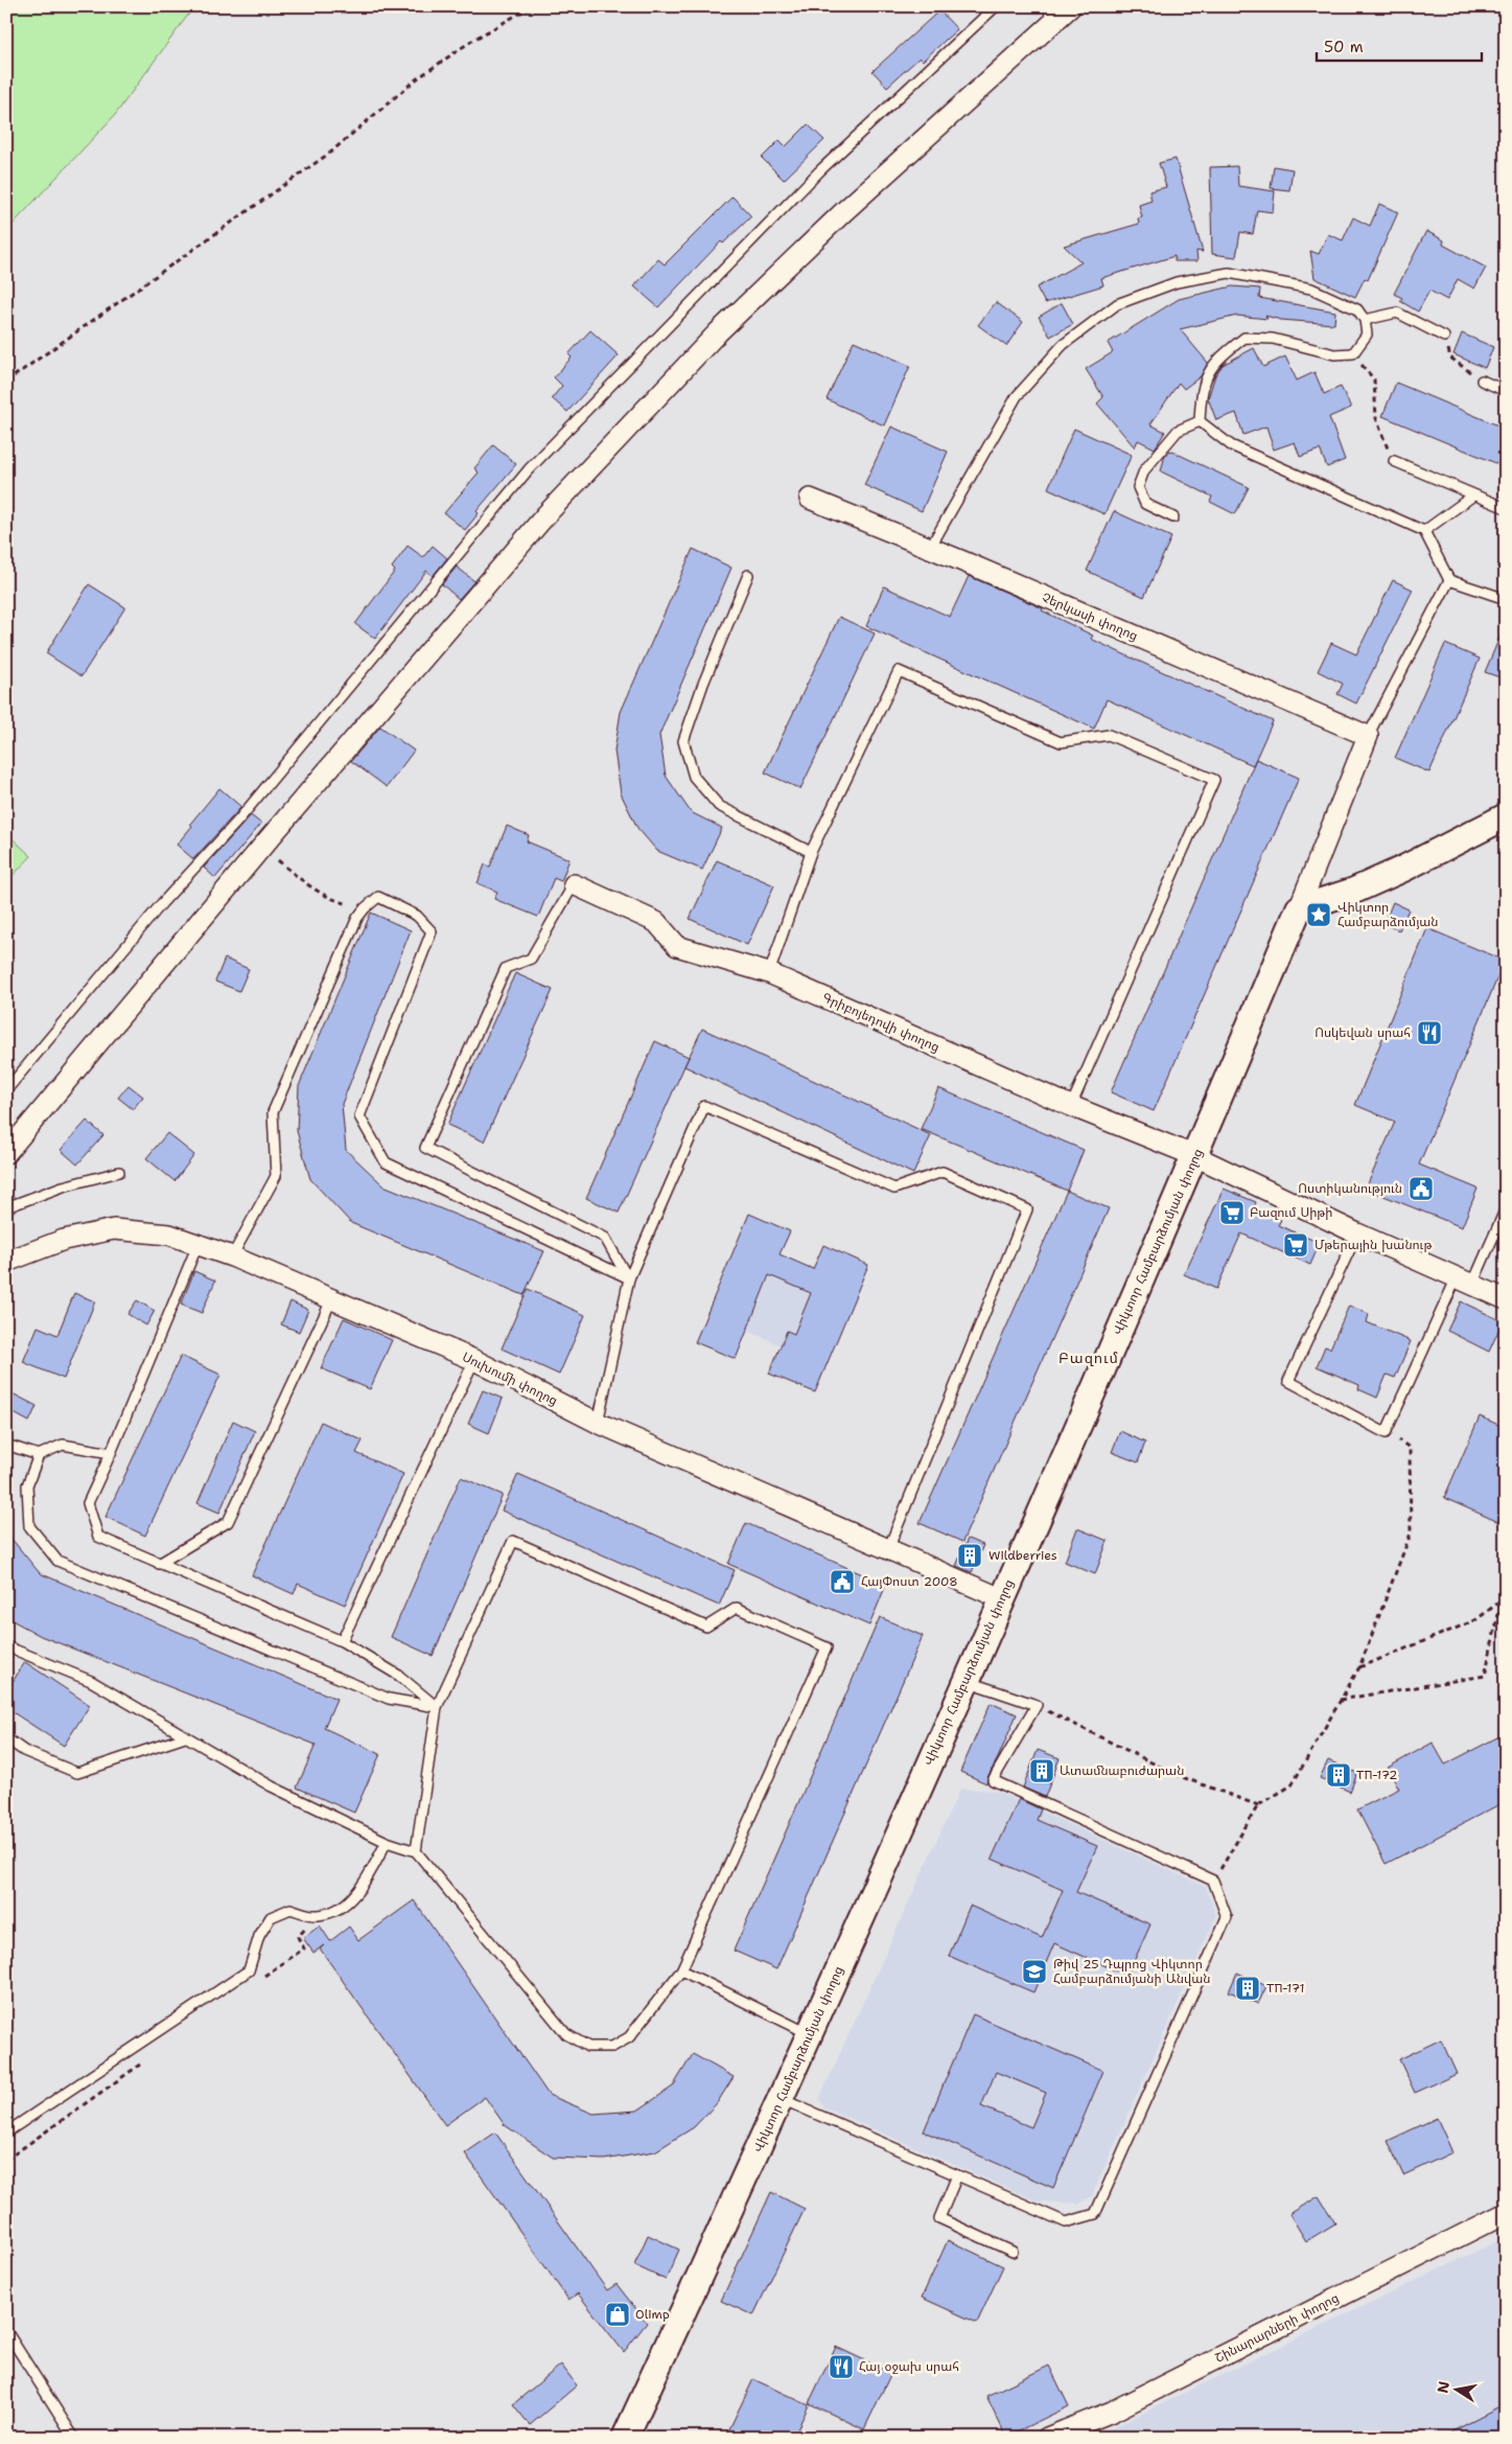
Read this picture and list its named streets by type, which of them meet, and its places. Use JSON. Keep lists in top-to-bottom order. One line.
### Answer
{"streets":{"street":["Չերկասի փողոց","Գրիբոյեդովի փողոց","Վիկտոր Համբարձումյան փողոց","Սուխումի փողոց","Շինարարների փողոց"]},"crossings":[["Գրիբոյեդովի փողոց","Վիկտոր Համբարձումյան փողոց"],["Վիկտոր Համբարձումյան փողոց","Սուխումի փողոց"]],"districts":["Բազում"],"places":{"place":["Վիկտոր Համբարձումյան"],"restaurant":["Ոսկեվան սրահ","Հայ օջախ սրահ"],"public building":["Ոստիկանություն","ՀայՓոստ 2008"],"supermarket":["Բազում Սիթի","Մթերային խանութ"],"building":["Wildberries","Ատամնաբուժարան","ТП-172","ТП-171"],"school or university":["Թիվ 25 Դպրոց Վիկտոր Համբարձումյանի Անվան"],"shop":["Olimp"]},"scale_bar":"50 m","north":"left"}
